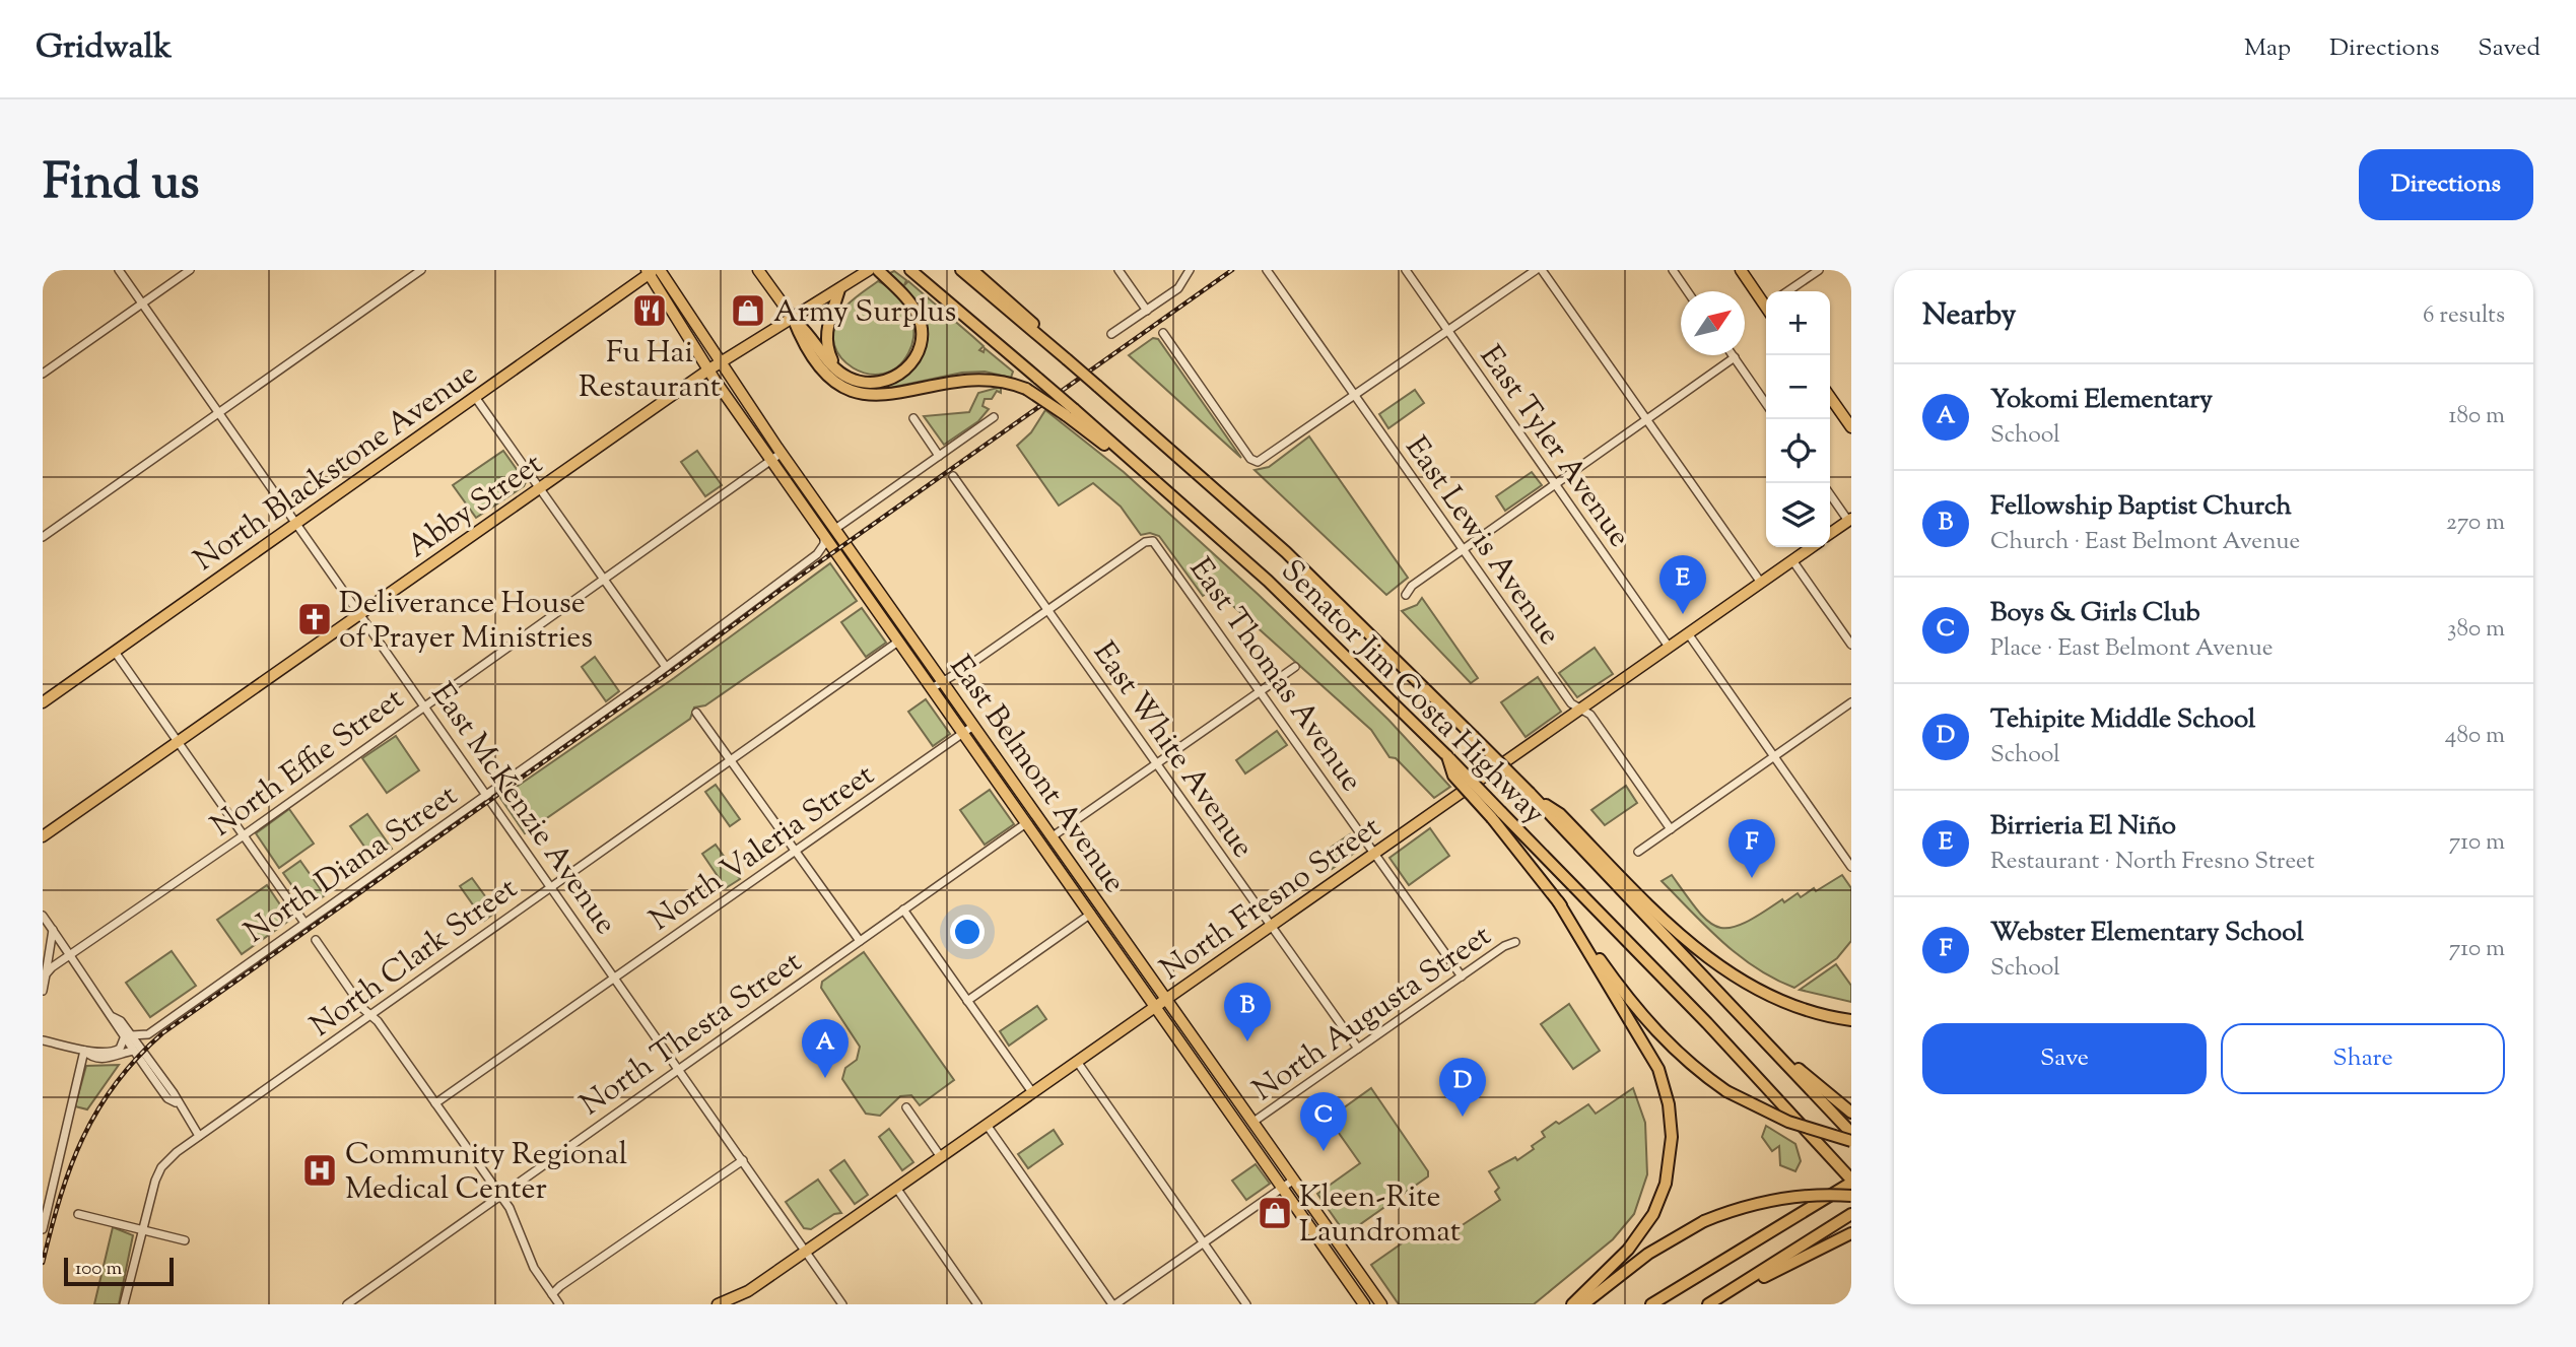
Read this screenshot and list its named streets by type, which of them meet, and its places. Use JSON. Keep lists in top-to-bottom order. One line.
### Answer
{"streets":{"highway":["Senator Jim Costa Highway"],"main road":["North Blackstone Avenue","Abby Street","East Belmont Avenue","North Fresno Street"],"street":["East Tyler Avenue","East Lewis Avenue","East Thomas Avenue","East White Avenue","North Effie Street","East McKenzie Avenue","North Valeria Street","North Diana Street","North Clark Street","North Augusta Street","North Thesta Street"]},"crossings":[["East Tyler Avenue","North Fresno Street"],["North Blackstone Avenue","East Belmont Avenue"],["North Blackstone Avenue","East McKenzie Avenue"],["Abby Street","East Belmont Avenue"],["Abby Street","East McKenzie Avenue"],["East Lewis Avenue","North Fresno Street"],["East Thomas Avenue","East White Avenue"],["East Thomas Avenue","North Fresno Street"],["East Thomas Avenue","North Augusta Street"],["East White Avenue","North Fresno Street"],["East White Avenue","North Augusta Street"],["North Effie Street","East Belmont Avenue"],["North Effie Street","East McKenzie Avenue"],["East Belmont Avenue","North Valeria Street"],["East Belmont Avenue","North Diana Street"],["East Belmont Avenue","North Fresno Street"],["East Belmont Avenue","North Clark Street"],["East Belmont Avenue","North Augusta Street"],["East Belmont Avenue","North Thesta Street"],["East McKenzie Avenue","North Valeria Street"],["East McKenzie Avenue","North Diana Street"],["East McKenzie Avenue","North Fresno Street"],["East McKenzie Avenue","North Clark Street"],["East McKenzie Avenue","North Thesta Street"]],"places":{"restaurant":["Fu Hai Restaurant"],"shop":["Army Surplus","Kleen-Rite Laundromat"],"church":["Deliverance House of Prayer Ministries"],"hospital":["Community Regional Medical Center"]},"scale_bar":"100 m","north":"top right","page":{"header":"Gridwalk","nav":["Map","Directions","Saved"],"title":"Find us","buttons":["Directions",["Save","Share"]],"heading":["Nearby","6 results"],"map_buttons":["+","−"],"list":[{"mark":"A","name":"Yokomi Elementary","note":"School","value":"180 m"},{"mark":"B","name":"Fellowship Baptist Church","note":"Church · East Belmont Avenue","value":"270 m"},{"mark":"C","name":"Boys & Girls Club","note":"Place · East Belmont Avenue","value":"380 m"},{"mark":"D","name":"Tehipite Middle School","note":"School","value":"480 m"},{"mark":"E","name":"Birrieria El Niño","note":"Restaurant · North Fresno Street","value":"710 m"},{"mark":"F","name":"Webster Elementary School","note":"School","value":"710 m"}],"pins":["E","F","B","A","D","C"],"scale":"100 m"}}
